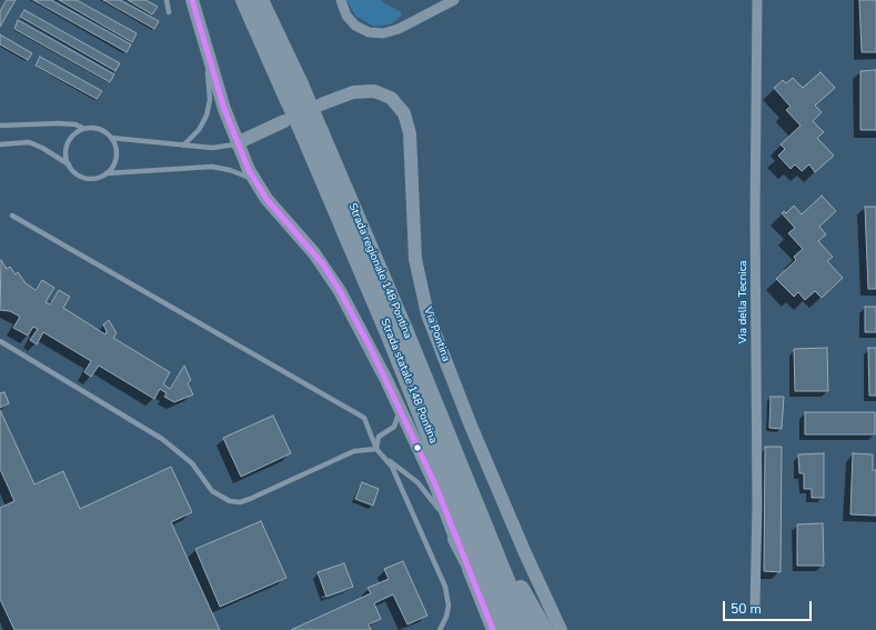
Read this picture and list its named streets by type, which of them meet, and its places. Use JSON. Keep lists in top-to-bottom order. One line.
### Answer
{"streets":{"highway":["Strada regionale 148 Pontina","Strada statale 148 Pontina"],"street":["Via della Tecnica","Via Pontina"]},"crossings":[["Strada regionale 148 Pontina","Strada statale 148 Pontina"]],"scale_bar":"50 m"}
